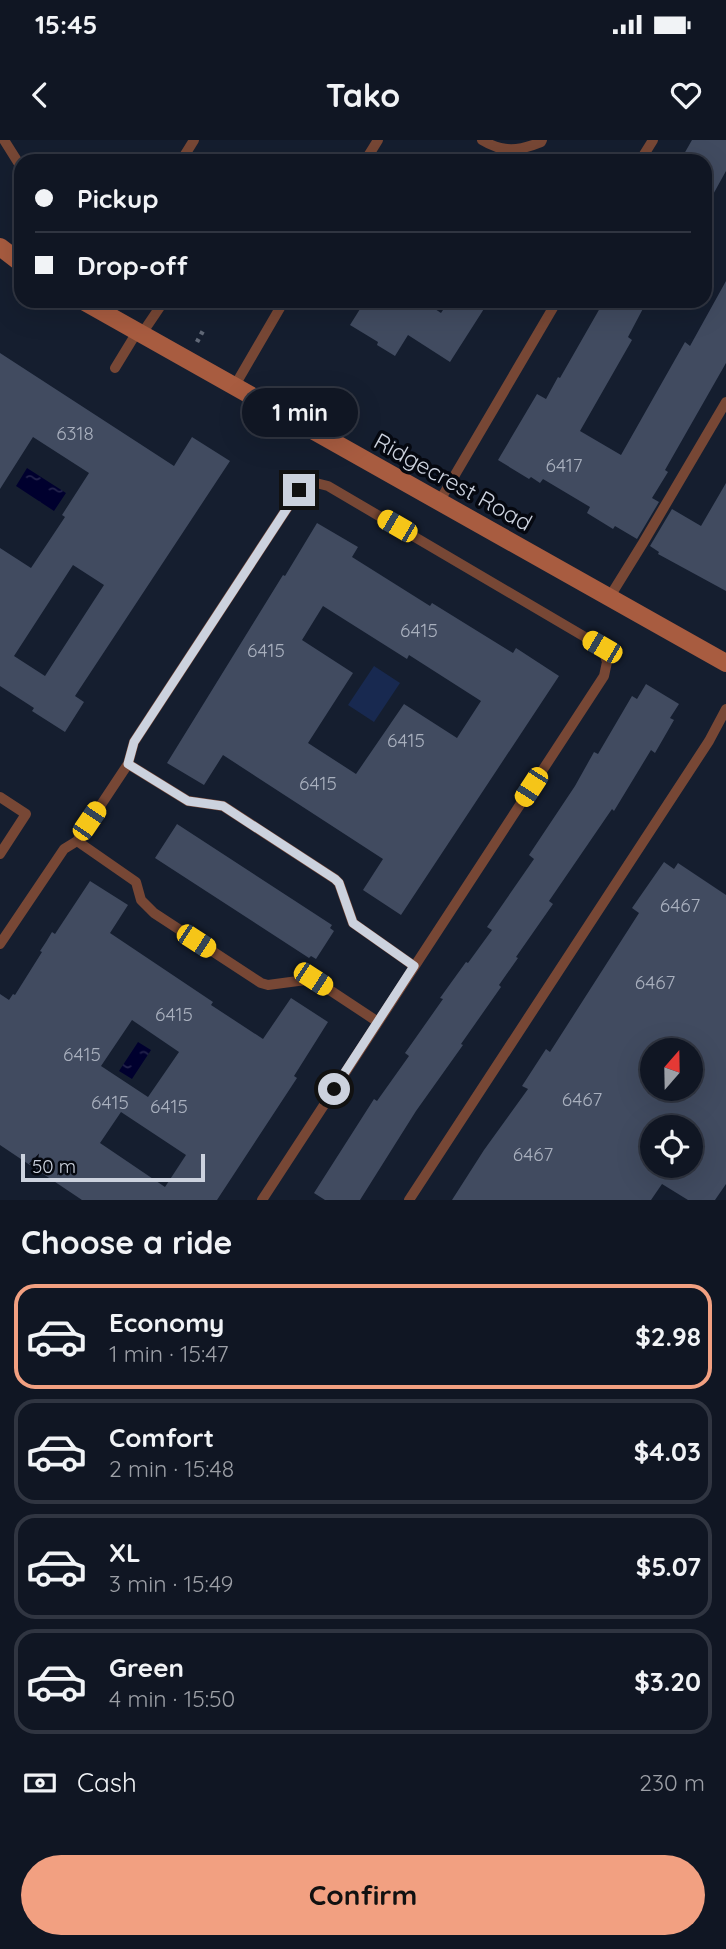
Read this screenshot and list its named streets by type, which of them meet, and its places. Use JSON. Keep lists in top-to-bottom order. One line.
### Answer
{"streets":{"street":["Ridgecrest Road"]},"house_numbers":["6318","6417","6415","6415","6415","6415","6467","6467","6415","6415","6467","6415","6415","6467"],"scale_bar":"50 m","north":"top","page":{"status":"15:45","header":"Tako","banner":["Pickup","Drop-off"],"bubble":"1 min","scale":"50 m","heading":"Choose a ride","list":[{"name":"Economy","note":"1 min · 15:47","value":"$2.98"},{"name":"Comfort","note":"2 min · 15:48","value":"$4.03"},{"name":"XL","note":"3 min · 15:49","value":"$5.07"},{"name":"Green","note":"4 min · 15:50","value":"$3.20"}],"pay":["Cash","230 m"],"buttons":"Confirm"}}
